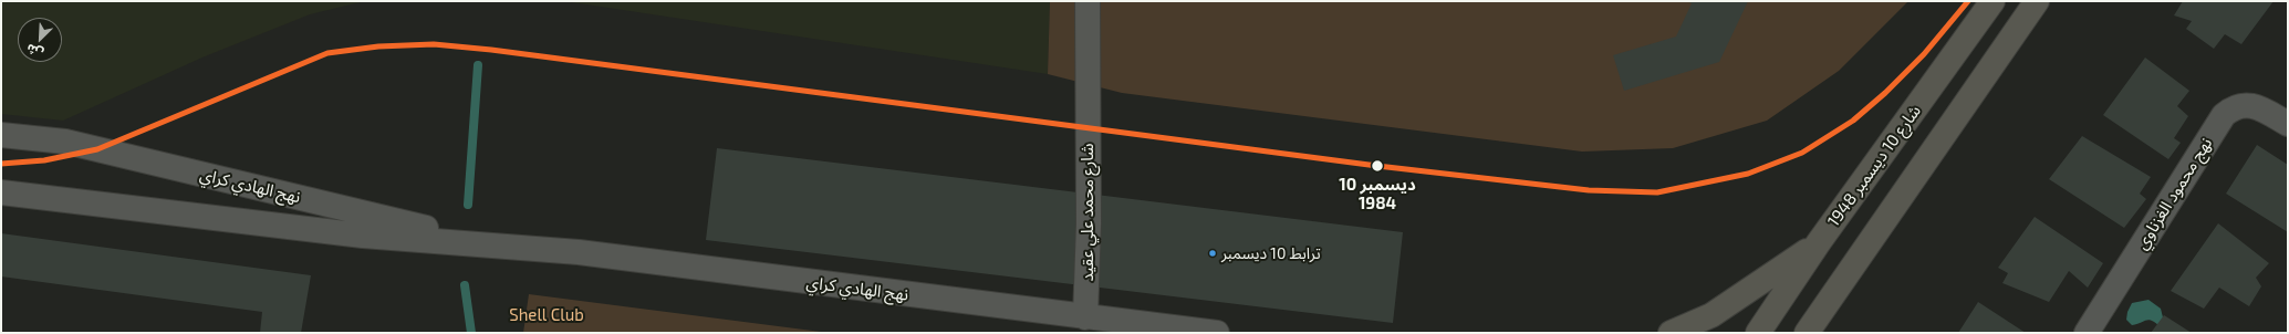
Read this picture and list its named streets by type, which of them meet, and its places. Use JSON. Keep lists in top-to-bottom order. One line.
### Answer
{"streets":{"main road":["شارع 10 ديسمبر 1948"],"street":["نهج الهادي كراي","نهج محمود الغزناوي","شارع محمد علي عقيد"]},"crossings":[["نهج الهادي كراي","شارع محمد علي عقيد"]],"parks":["Shell Club"],"places":["10 ديسمبر 1984","ترابط 10 ديسمبر"],"north":"bottom left"}
